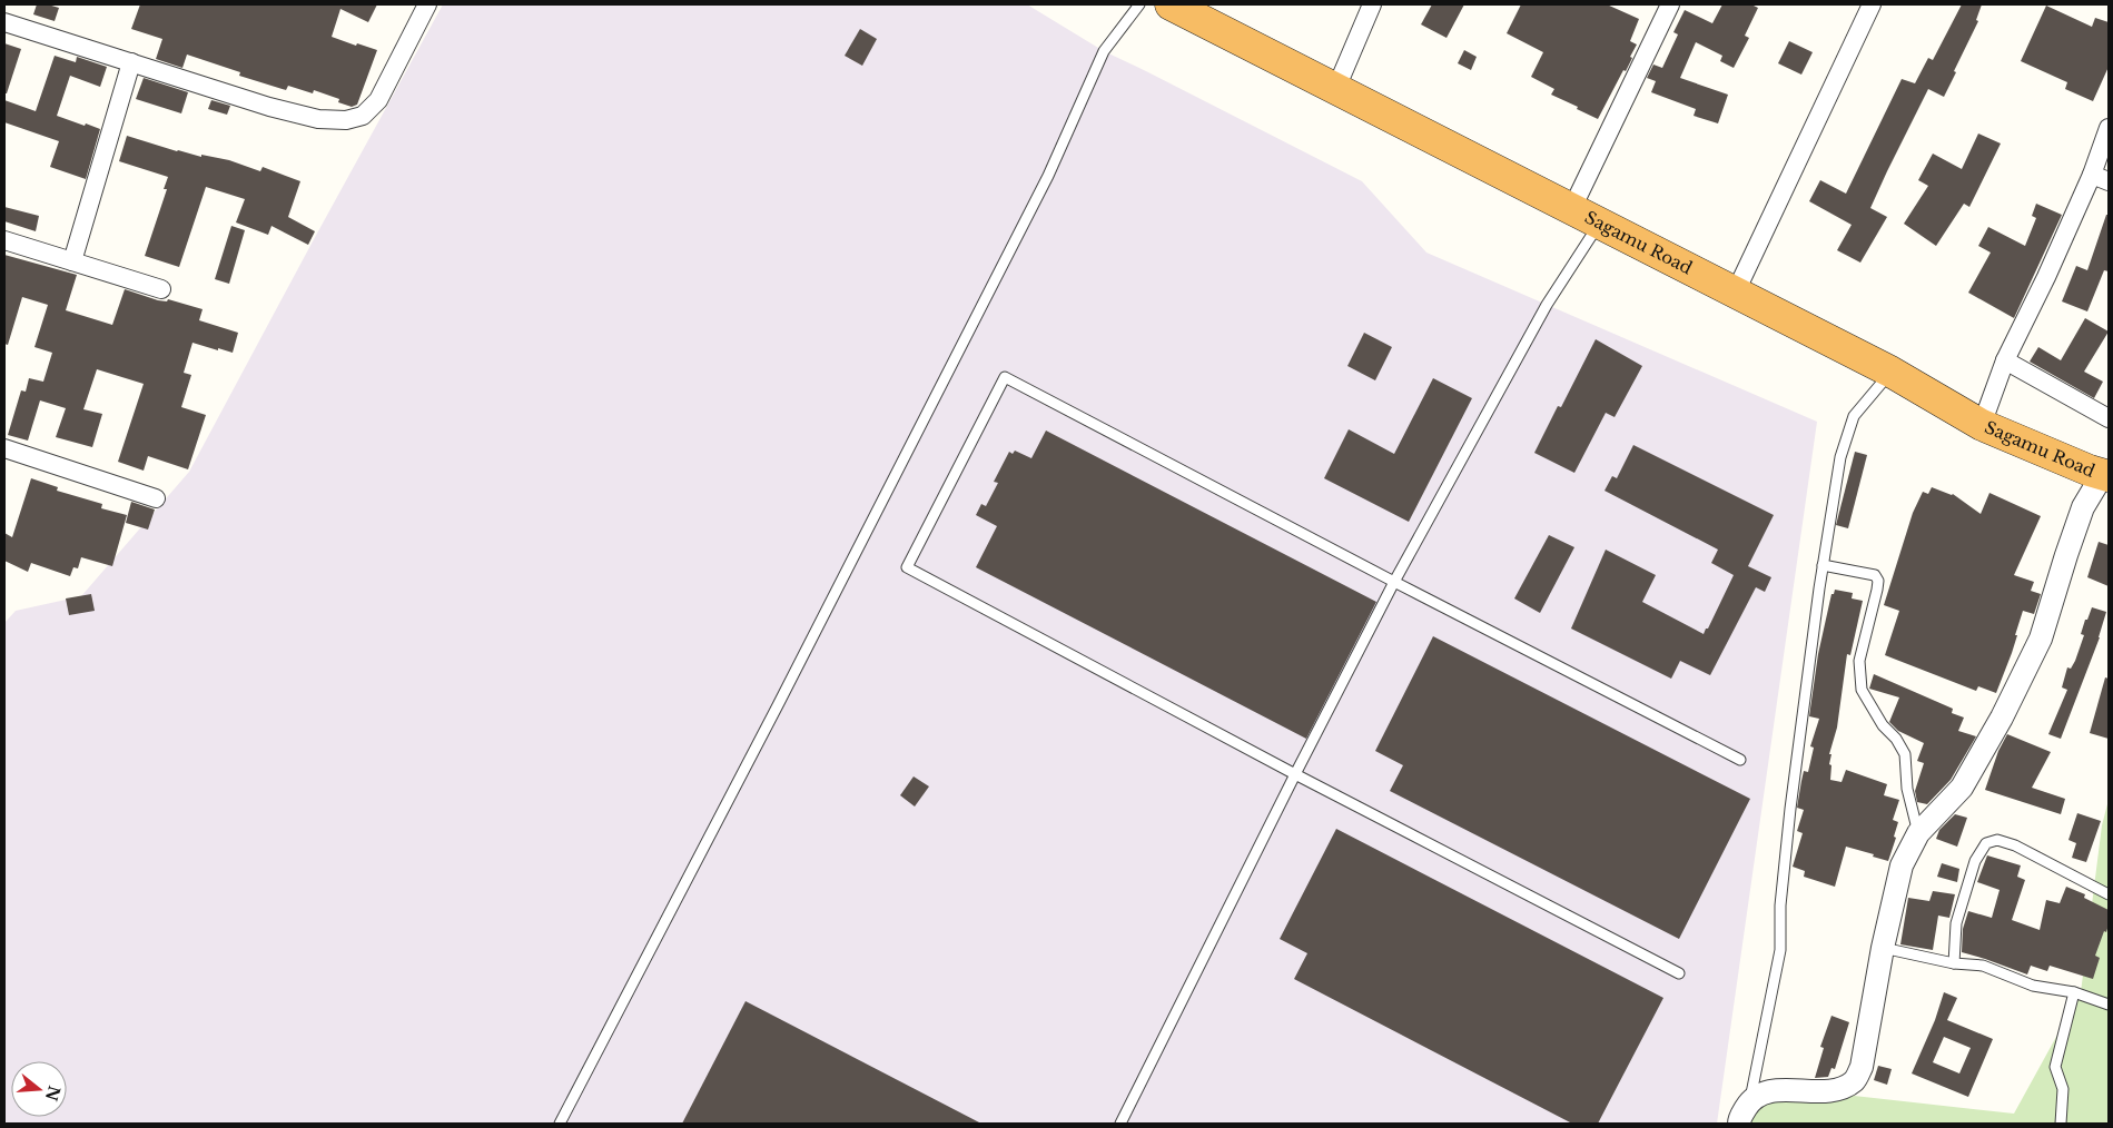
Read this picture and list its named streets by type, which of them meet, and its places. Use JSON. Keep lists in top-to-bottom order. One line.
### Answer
{"streets":{"highway":["Sagamu Road"]},"north":"right"}
